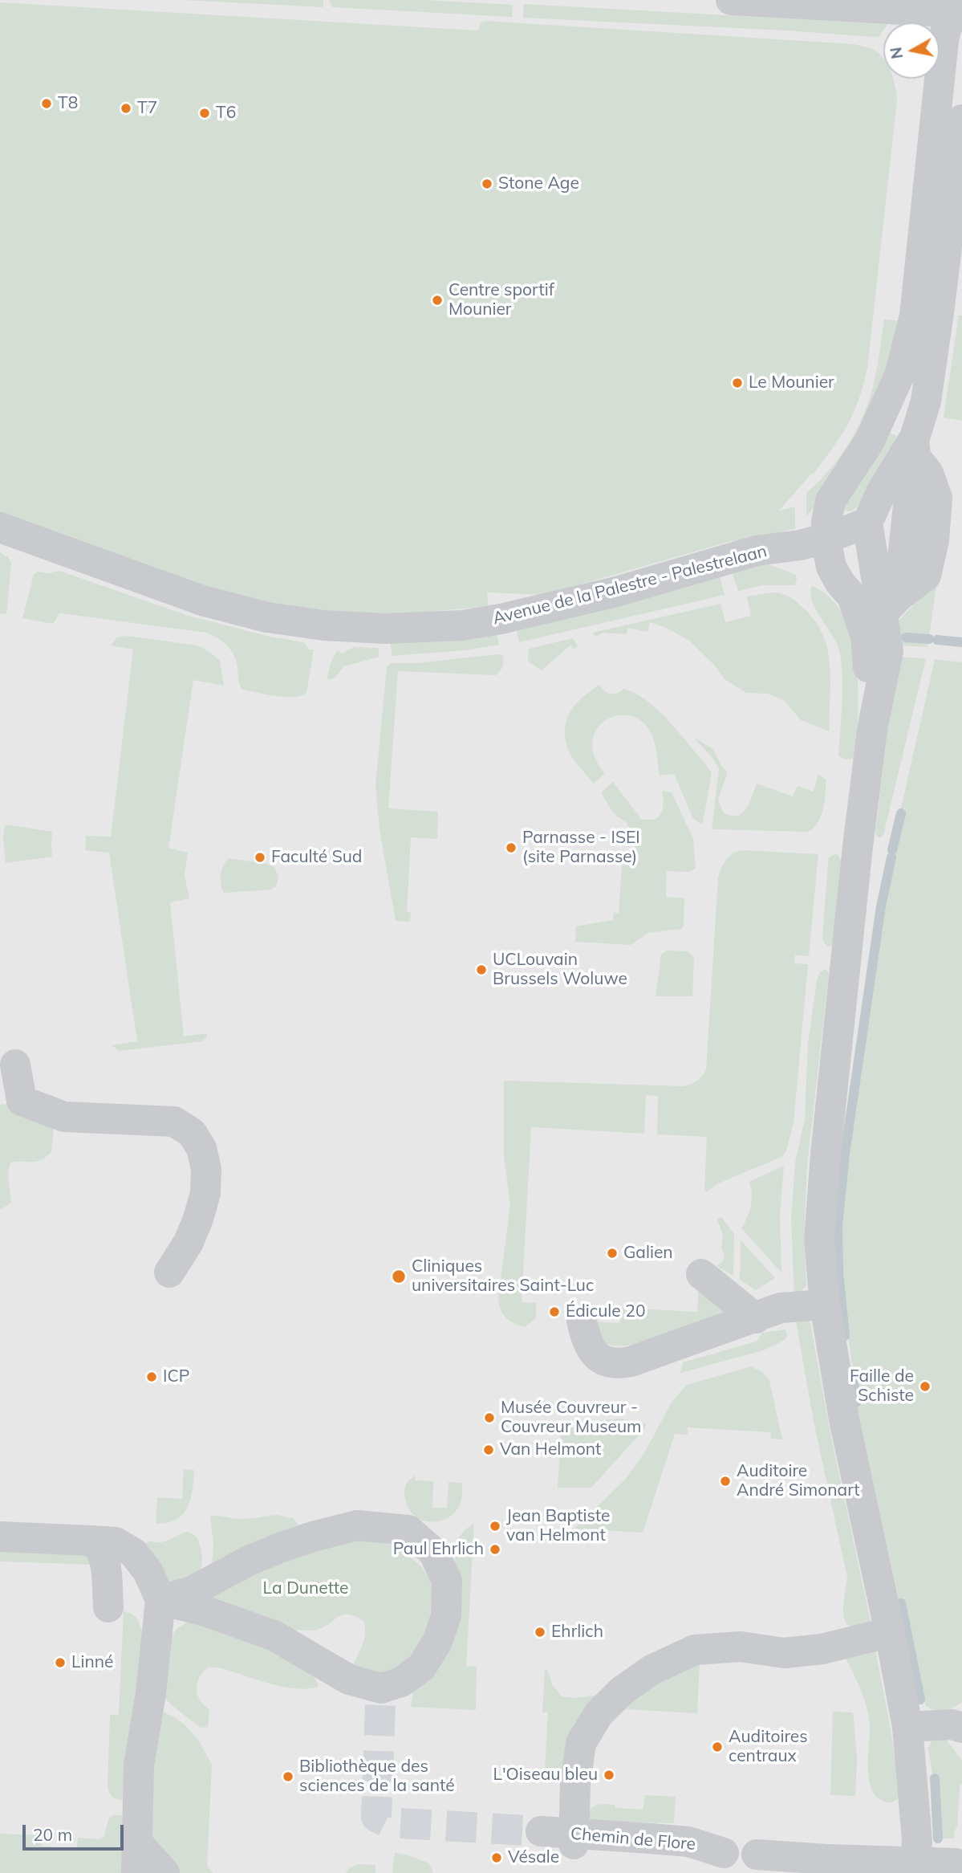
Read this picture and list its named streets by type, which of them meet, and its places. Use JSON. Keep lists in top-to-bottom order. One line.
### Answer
{"streets":{"street":["Avenue de la Palestre - Palestrelaan","Chemin de Flore"]},"parks":["La Dunette"],"places":["T8","T7","T6","Stone Age","Centre sportif Mounier","Le Mounier","Parnasse - ISEI (site Parnasse)","Faculté Sud","UCLouvain Brussels Woluwe","Galien","Cliniques universitaires Saint-Luc","Édicule 20","ICP","Faille de Schiste","Musée Couvreur - Couvreur Museum","Van Helmont","Auditoire André Simonart","Jean Baptiste van Helmont","Paul Ehrlich","Ehrlich","Linné","Auditoires centraux","L'Oiseau bleu","Bibliothèque des sciences de la santé","Vésale"],"scale_bar":"20 m","north":"left"}
